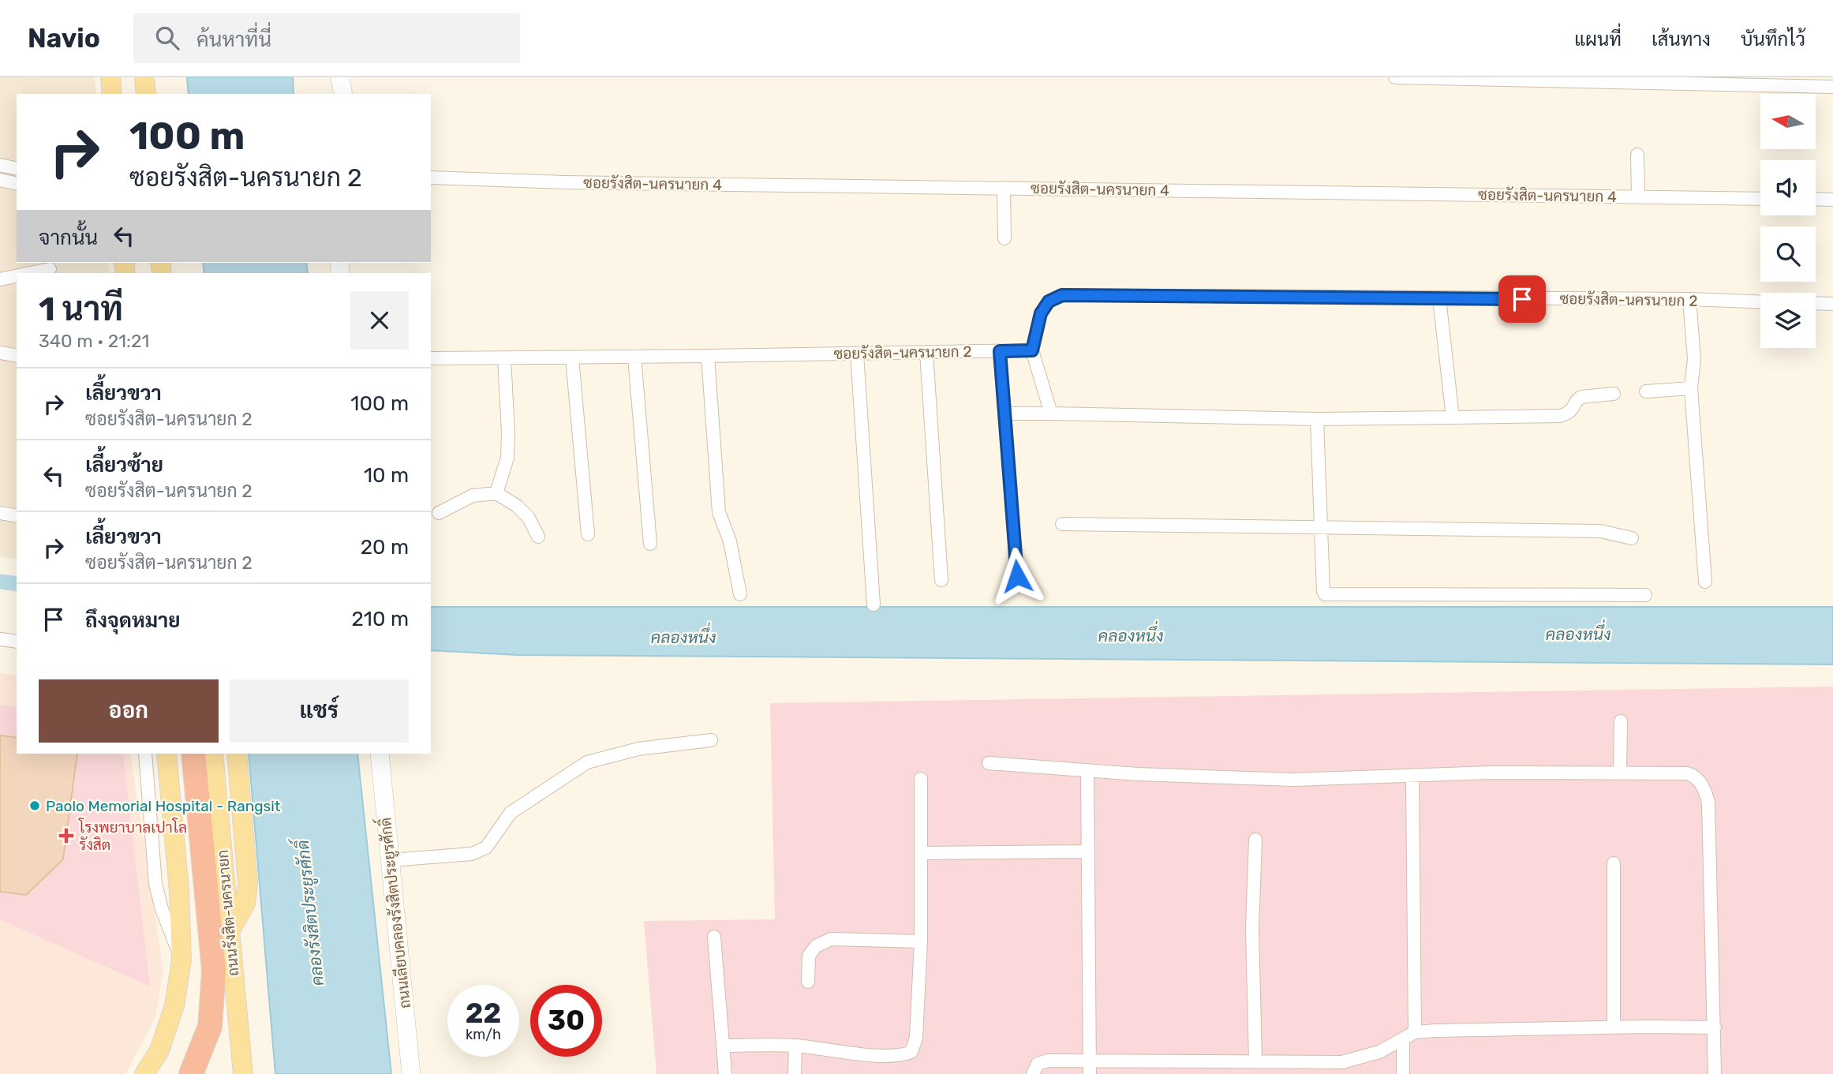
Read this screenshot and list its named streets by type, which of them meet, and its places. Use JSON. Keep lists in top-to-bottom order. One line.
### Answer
{"streets":{"main road":["ถนนรังสิต-นครนายก"],"street":["ซอยรังสิต-นครนายก 4","ซอยรังสิต-นครนายก 2","ถนนเลียบคลองรังสิตประยูรศักดิ์"]},"water":["คลองหนึ่ง","คลองรังสิตประยูรศักดิ์"],"places":{"other":["Paolo Memorial Hospital - Rangsit"],"health":["โรงพยาบาลเปาโล รังสิต"]},"north":"left","page":{"header":"Navio","search":"ค้นหาที่นี่","nav":["แผนที่","เส้นทาง","บันทึกไว้"],"turn":["100 m","ซอยรังสิต-นครนายก 2"],"then":"จากนั้น","heading":["1 นาที","340 m · 21:21"],"list":[{"name":"เลี้ยวขวา","note":"ซอยรังสิต-นครนายก 2","value":"100 m"},{"name":"เลี้ยวซ้าย","note":"ซอยรังสิต-นครนายก 2","value":"10 m"},{"name":"เลี้ยวขวา","note":"ซอยรังสิต-นครนายก 2","value":"20 m"},{"name":"ถึงจุดหมาย","value":"210 m"}],"buttons":["ออก","แชร์"],"speed":"22 km/h","limit":"30"}}
